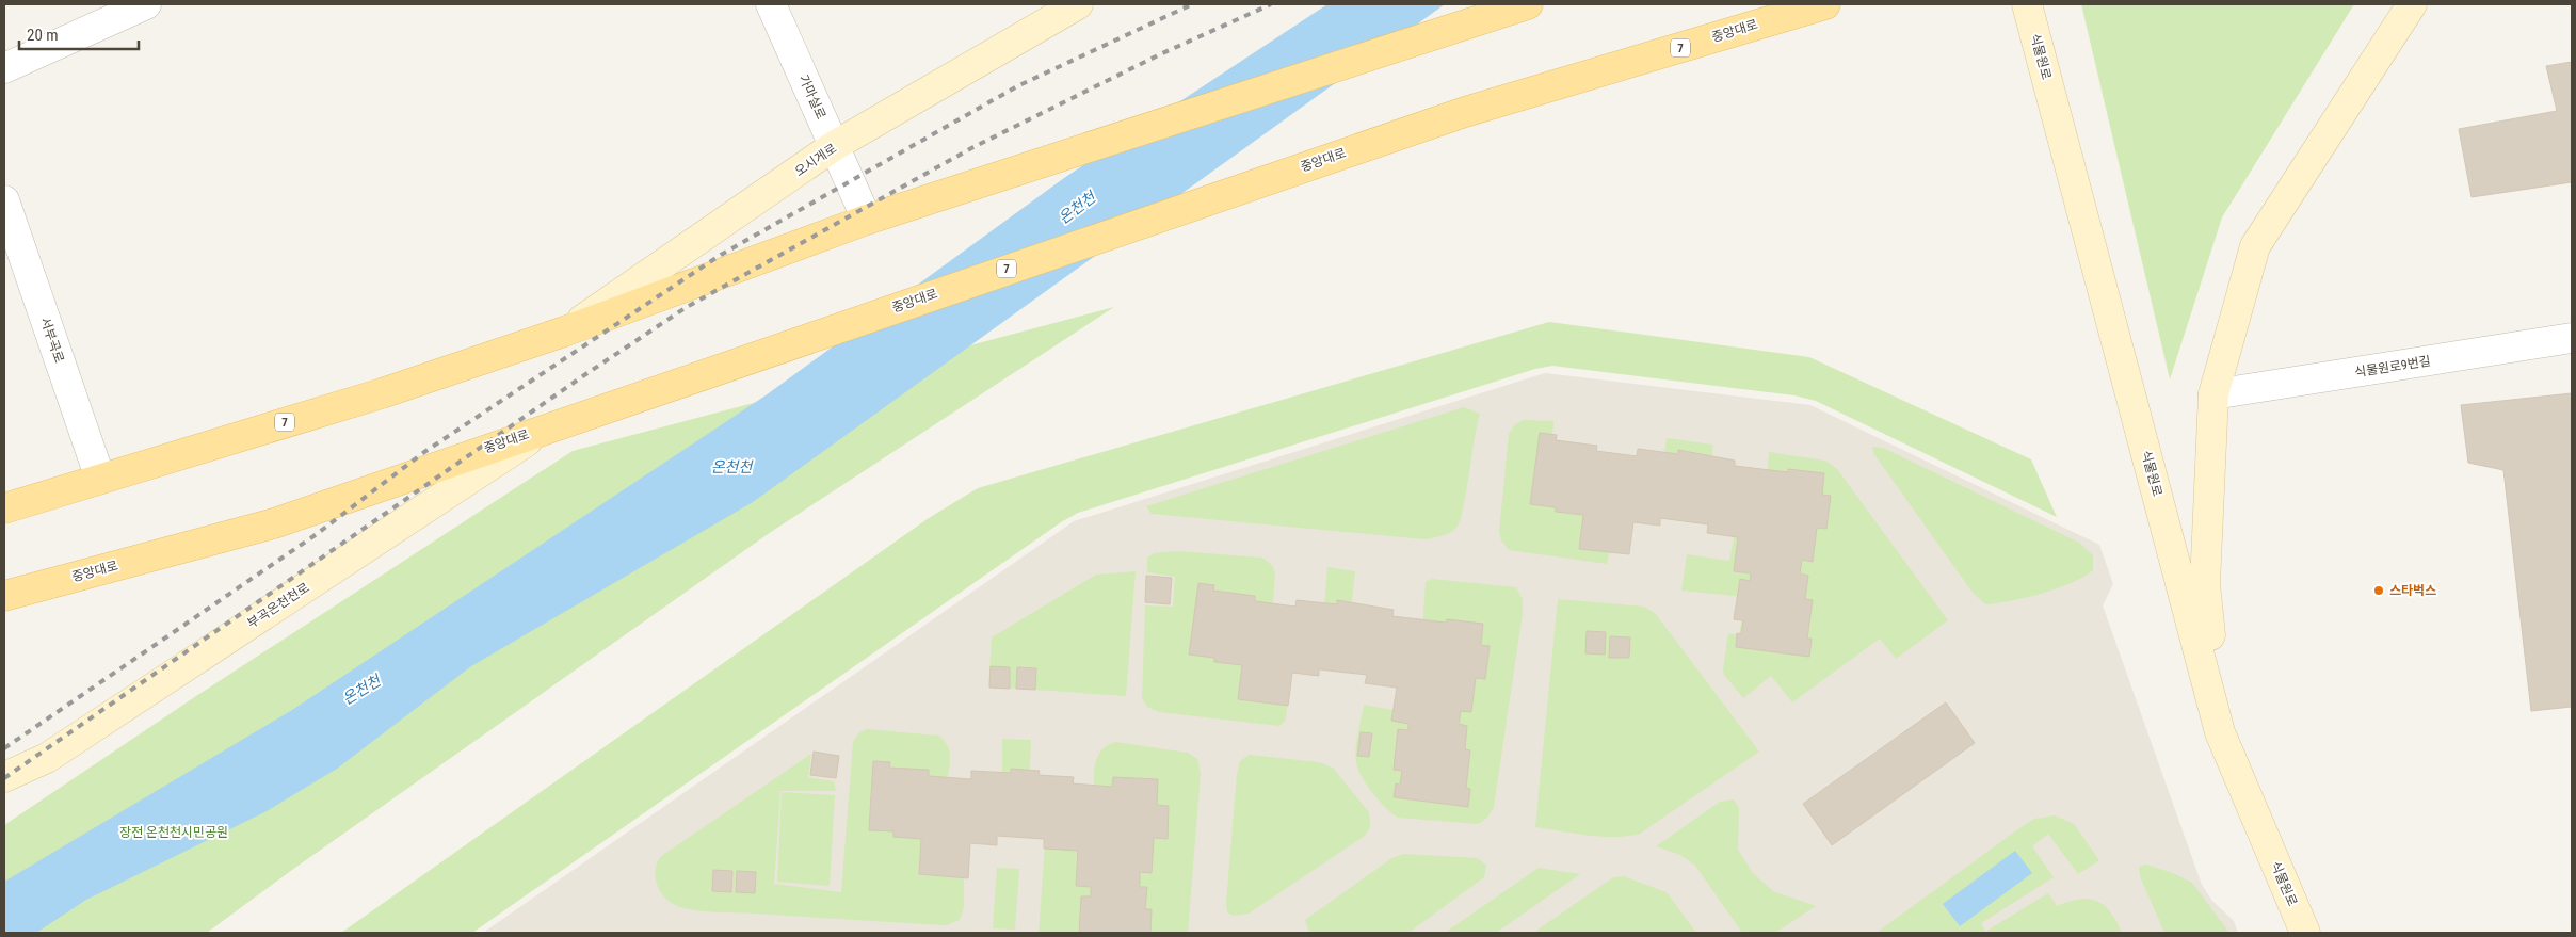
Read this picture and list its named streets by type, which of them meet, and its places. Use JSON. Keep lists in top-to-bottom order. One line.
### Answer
{"streets":{"main road":["중앙대로","7","식물원로","오시게로","부곡온천천로"],"street":["가마실로","서부곡로","식물원로9번길"]},"crossings":[["중앙대로","부곡온천천로"],["7","가마실로"],["7","오시게로"],["7","서부곡로"],["가마실로","오시게로"]],"water":["온천천"],"parks":["장전 온천천시민공원"],"places":["스타벅스"],"scale_bar":"20 m"}
